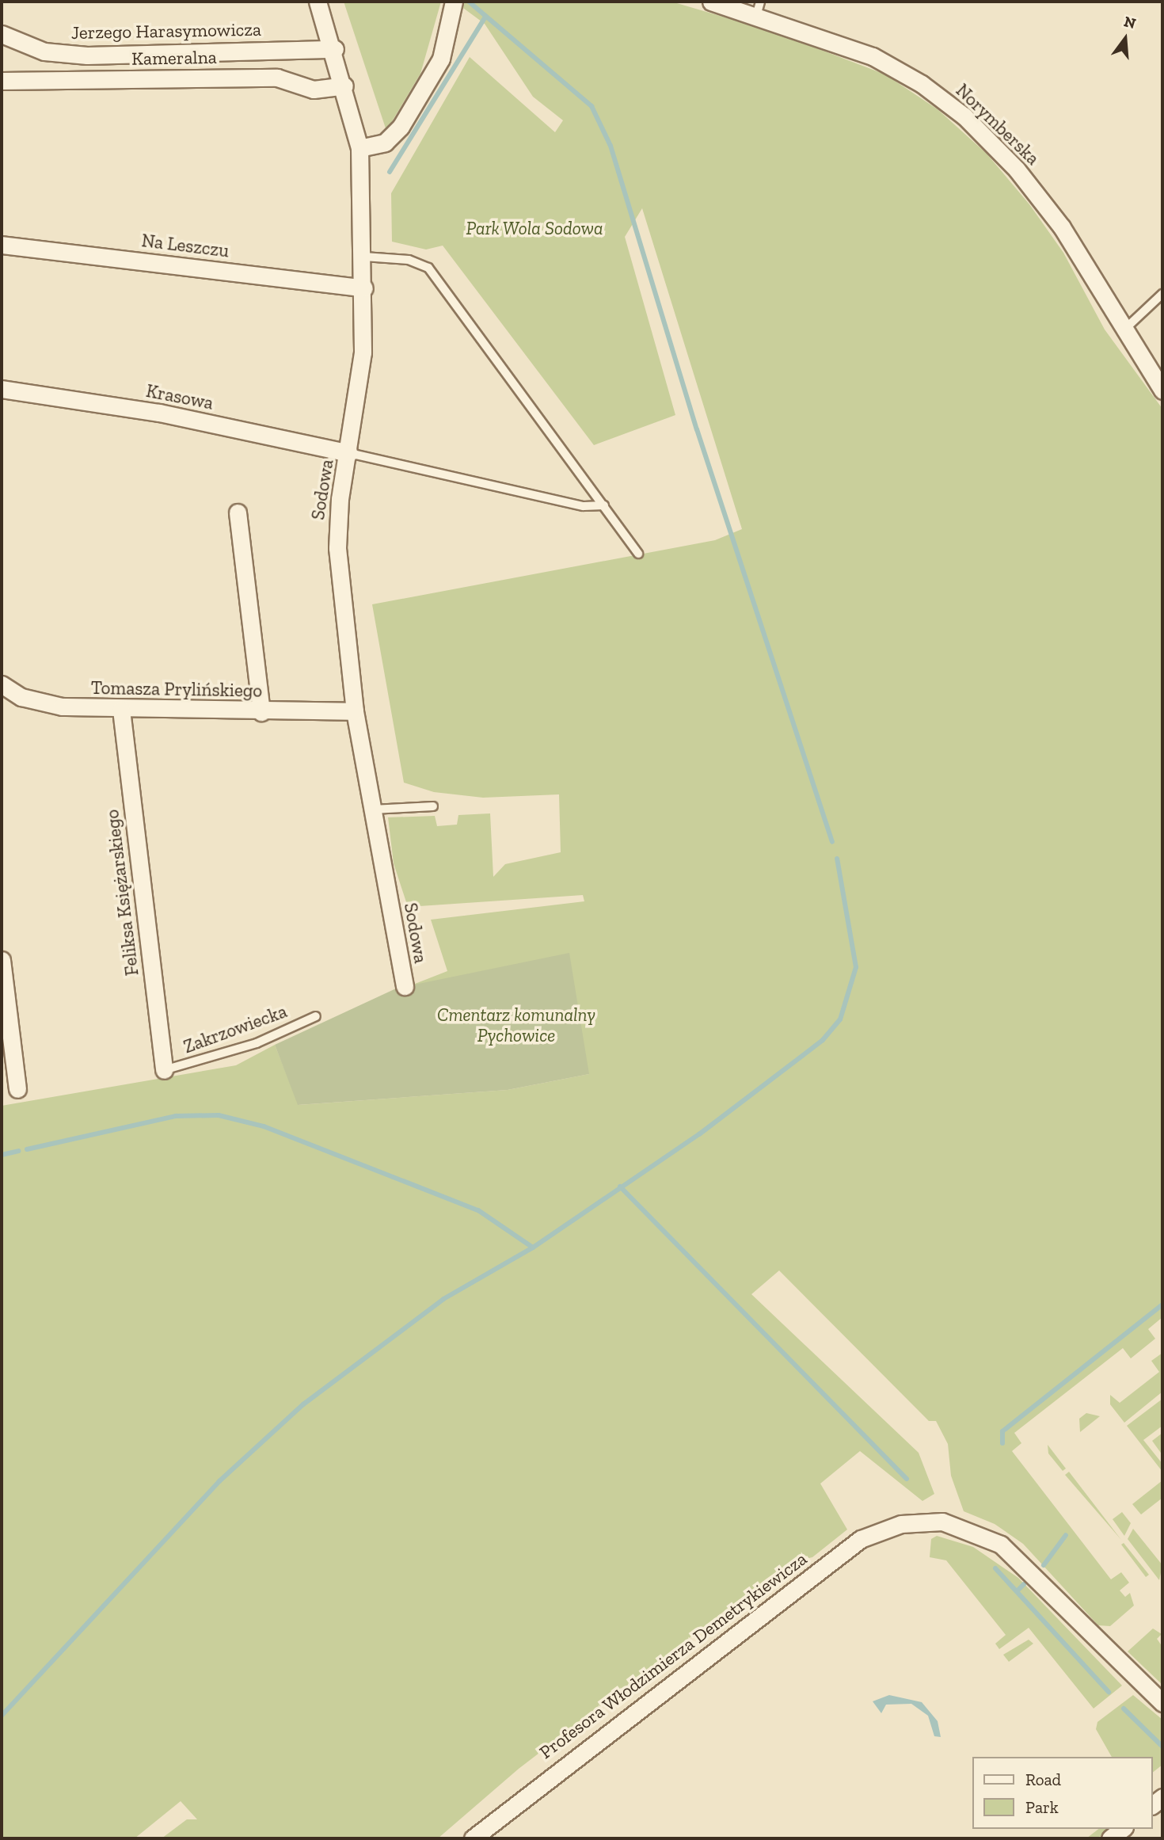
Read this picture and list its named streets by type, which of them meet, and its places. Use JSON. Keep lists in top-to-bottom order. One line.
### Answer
{"streets":{"street":["Jerzego Harasymowicza","Kameralna","Norymberska","Na Leszczu","Krasowa","Sodowa","Tomasza Prylińskiego","Feliksa Księżarskiego","Profesora Włodzimierza Demetrykiewicza"],"lane":["Zakrzowiecka"]},"crossings":[["Jerzego Harasymowicza","Sodowa"],["Kameralna","Sodowa"],["Na Leszczu","Sodowa"],["Krasowa","Sodowa"],["Sodowa","Tomasza Prylińskiego"],["Tomasza Prylińskiego","Feliksa Księżarskiego"],["Feliksa Księżarskiego","Zakrzowiecka"]],"parks":["Park Wola Sodowa","Cmentarz komunalny Pychowice"],"legend":["Road","Park"],"north":"top"}
